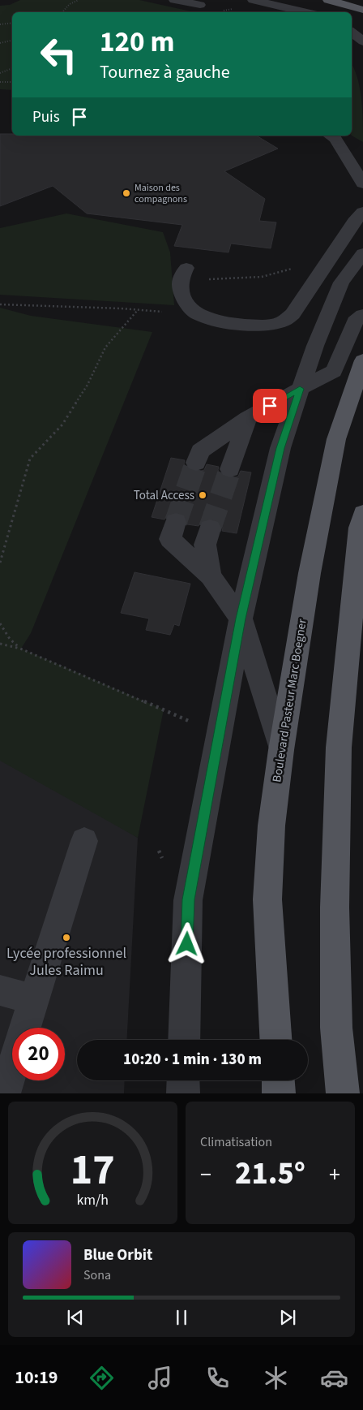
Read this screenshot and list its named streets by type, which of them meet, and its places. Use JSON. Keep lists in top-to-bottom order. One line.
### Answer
{"streets":{"main road":["Boulevard Pasteur Marc Boegner"]},"places":["Maison des compagnons","Total Access","Lycée professionnel Jules Raimu"],"page":{"turn":["120 m","Tournez à gauche"],"then":"Puis","limit":"20","trip":"10:20 · 1 min · 130 m","tile":"Climatisation","heat":["−","21.5°","+"],"song":["Blue Orbit","Sona"],"tabs":"10:19","gauge":["17","km/h"]}}
